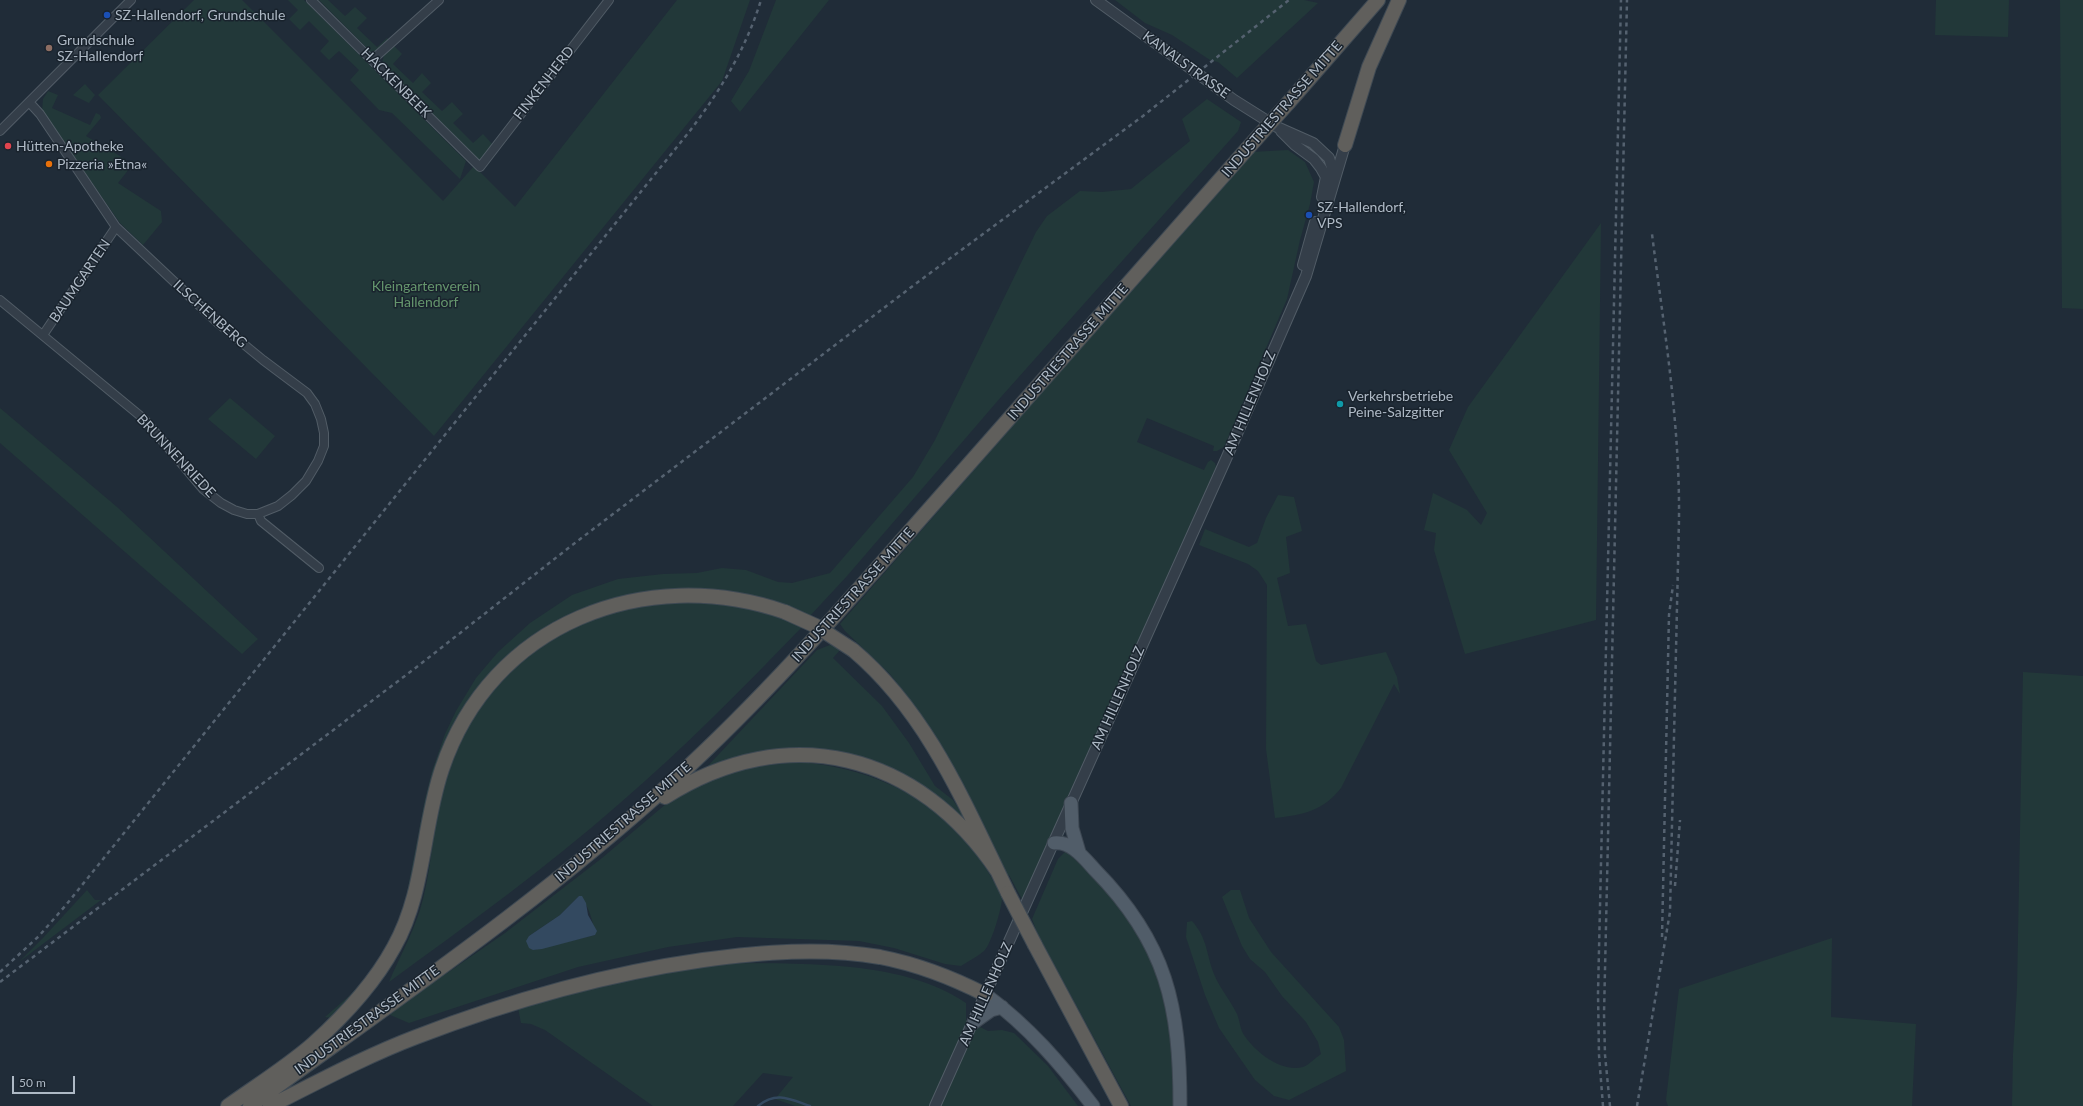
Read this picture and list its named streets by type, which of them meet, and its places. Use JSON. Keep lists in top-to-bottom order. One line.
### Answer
{"streets":{"highway":["INDUSTRIESTRASSE MITTE"],"street":["KANALSTRASSE","HACKENBEEK","FINKENHERD","BAUMGARTEN","ILSCHENBERG","AM HILLENHOLZ","BRUNNENRIEDE"]},"crossings":[["KANALSTRASSE","AM HILLENHOLZ"],["HACKENBEEK","FINKENHERD"],["BAUMGARTEN","ILSCHENBERG"],["BAUMGARTEN","BRUNNENRIEDE"],["ILSCHENBERG","BRUNNENRIEDE"]],"parks":["Kleingartenverein Hallendorf"],"places":["SZ-Hallendorf, Grundschule","Grundschule SZ-Hallendorf","Hütten-Apotheke","Pizzeria »Etna«","SZ-Hallendorf, VPS","Verkehrsbetriebe Peine-Salzgitter"],"scale_bar":"50 m"}
